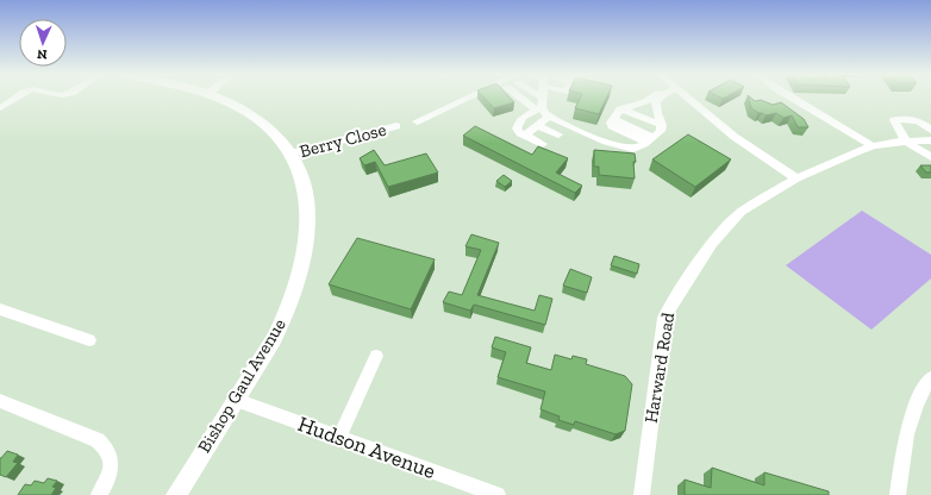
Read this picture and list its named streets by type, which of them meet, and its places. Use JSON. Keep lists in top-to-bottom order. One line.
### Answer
{"streets":{"main road":["Bishop Gaul Avenue"],"street":["Berry Close","Harward Road","Hudson Avenue"]},"crossings":[["Berry Close","Bishop Gaul Avenue"],["Bishop Gaul Avenue","Hudson Avenue"]],"north":"bottom"}
